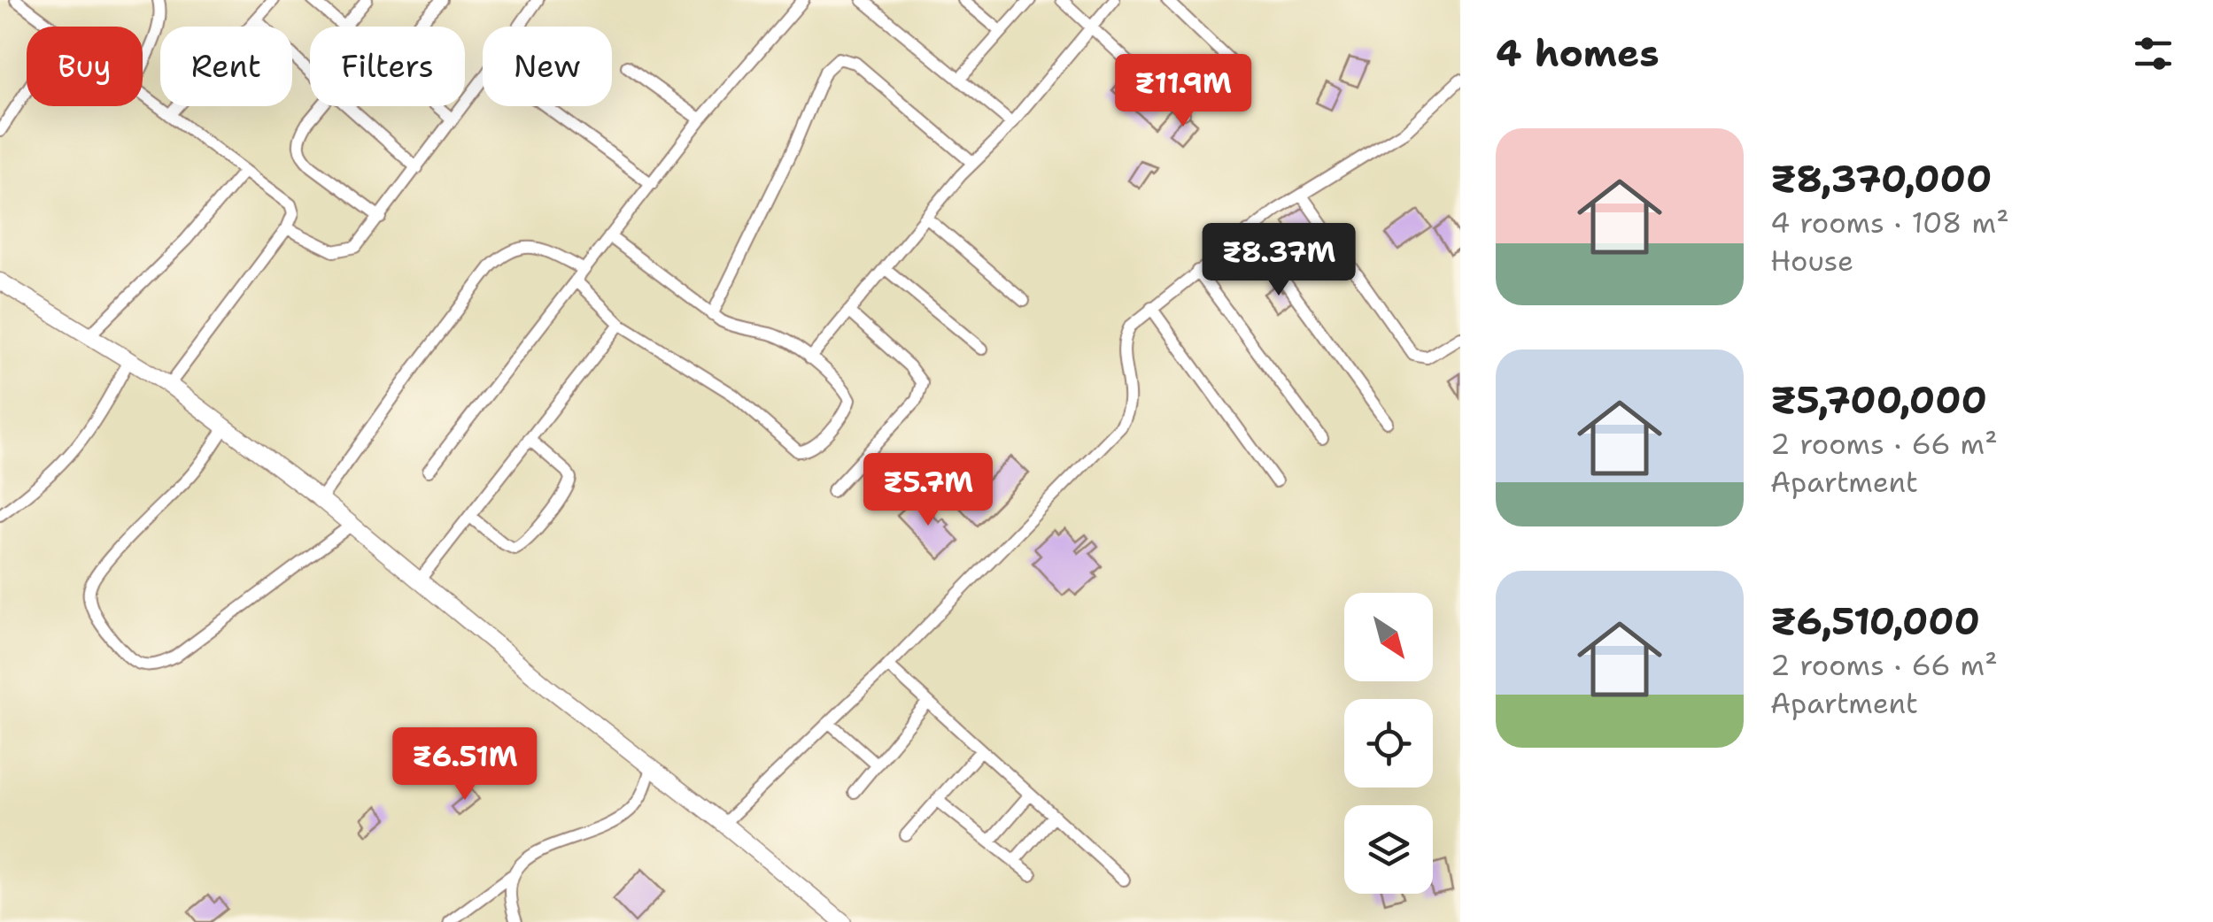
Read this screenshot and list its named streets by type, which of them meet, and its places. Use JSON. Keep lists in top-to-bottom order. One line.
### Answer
{"north":"bottom right","page":{"heading":"4 homes","chip":["Buy","Rent","Filters","New"],"price":["₹11.9M","₹8.37M","₹5.7M","₹6.51M"],"list":[{"name":"₹8,370,000","note":"4 rooms · 108 m² · House"},{"name":"₹5,700,000","note":"2 rooms · 66 m² · Apartment"},{"name":"₹6,510,000","note":"2 rooms · 66 m² · Apartment"}]}}
